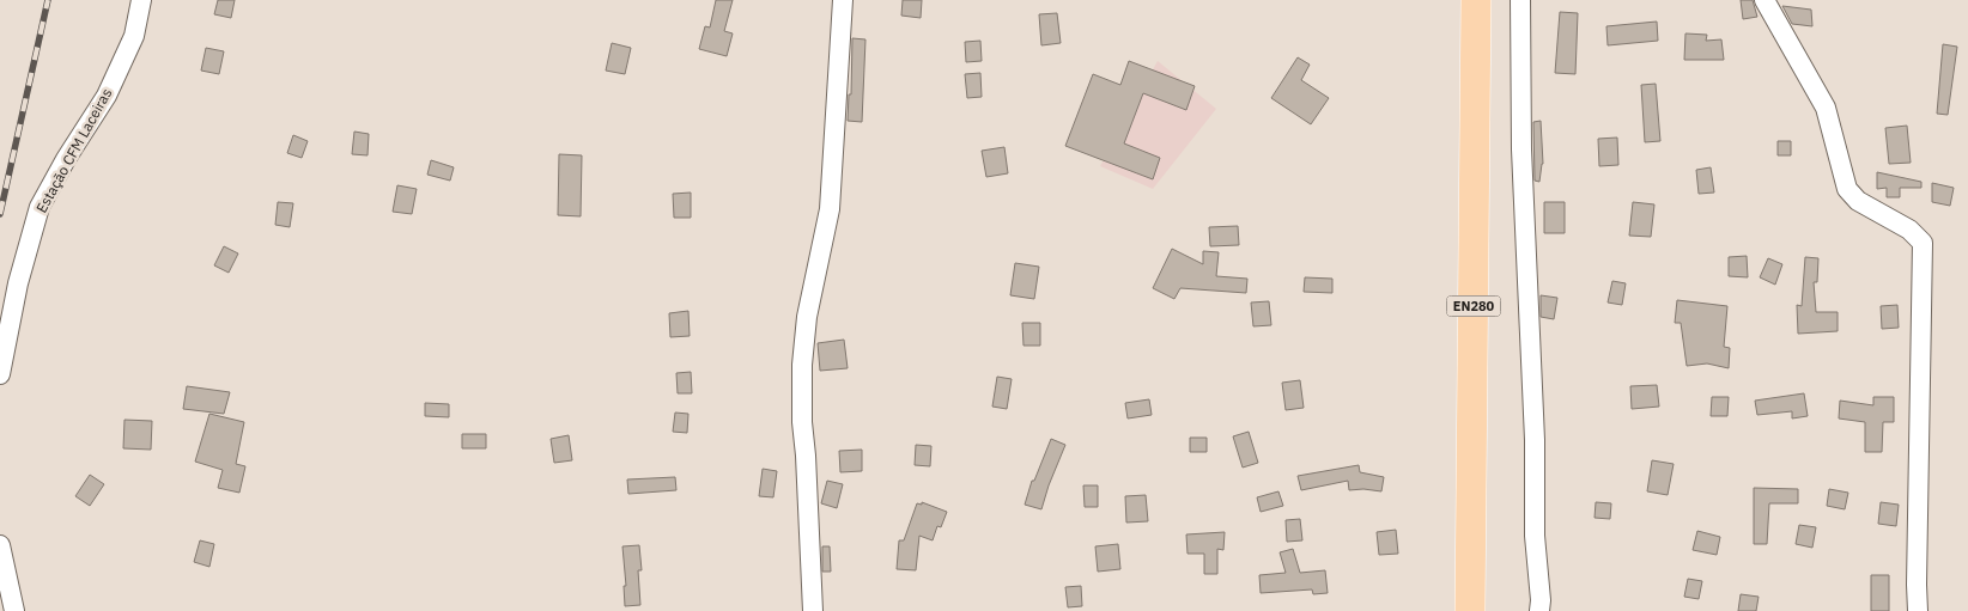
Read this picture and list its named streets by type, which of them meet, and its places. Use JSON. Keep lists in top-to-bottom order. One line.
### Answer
{"streets":{"main road":["EN280"],"street":["Estação CFM Laceiras"]}}
